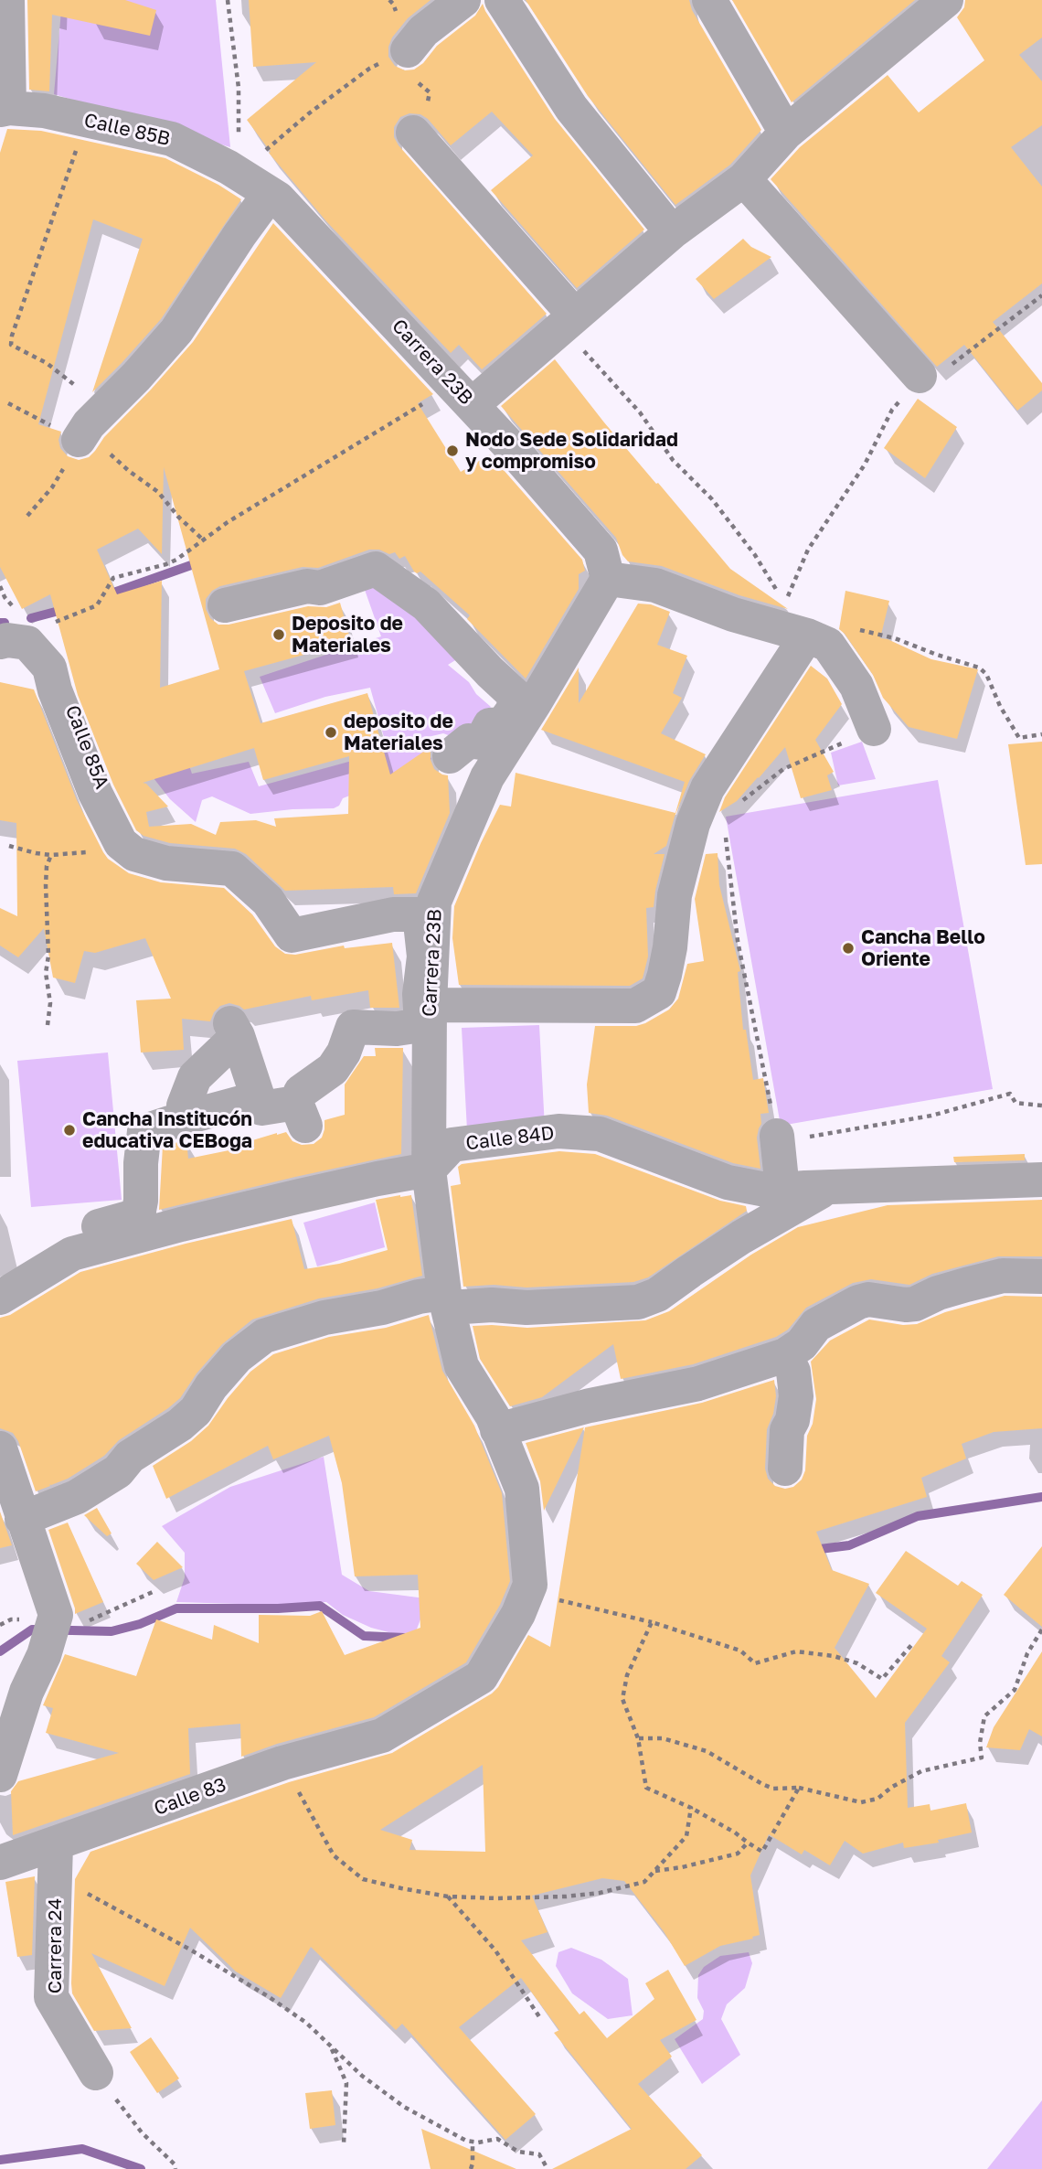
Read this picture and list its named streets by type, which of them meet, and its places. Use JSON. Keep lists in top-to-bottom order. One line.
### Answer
{"streets":{"street":["Calle 85B","Carrera 23B","Calle 85A","Calle 84D","Calle 83","Carrera 24"]},"crossings":[["Calle 85B","Carrera 23B"],["Carrera 23B","Calle 85A"],["Carrera 23B","Calle 84D"],["Carrera 23B","Calle 83"],["Calle 83","Carrera 24"]],"places":["Nodo Sede Solidaridad y compromiso","Deposito de Materiales","deposito de Materiales","Cancha Bello Oriente","Cancha Institucón educativa CEBoga"]}
